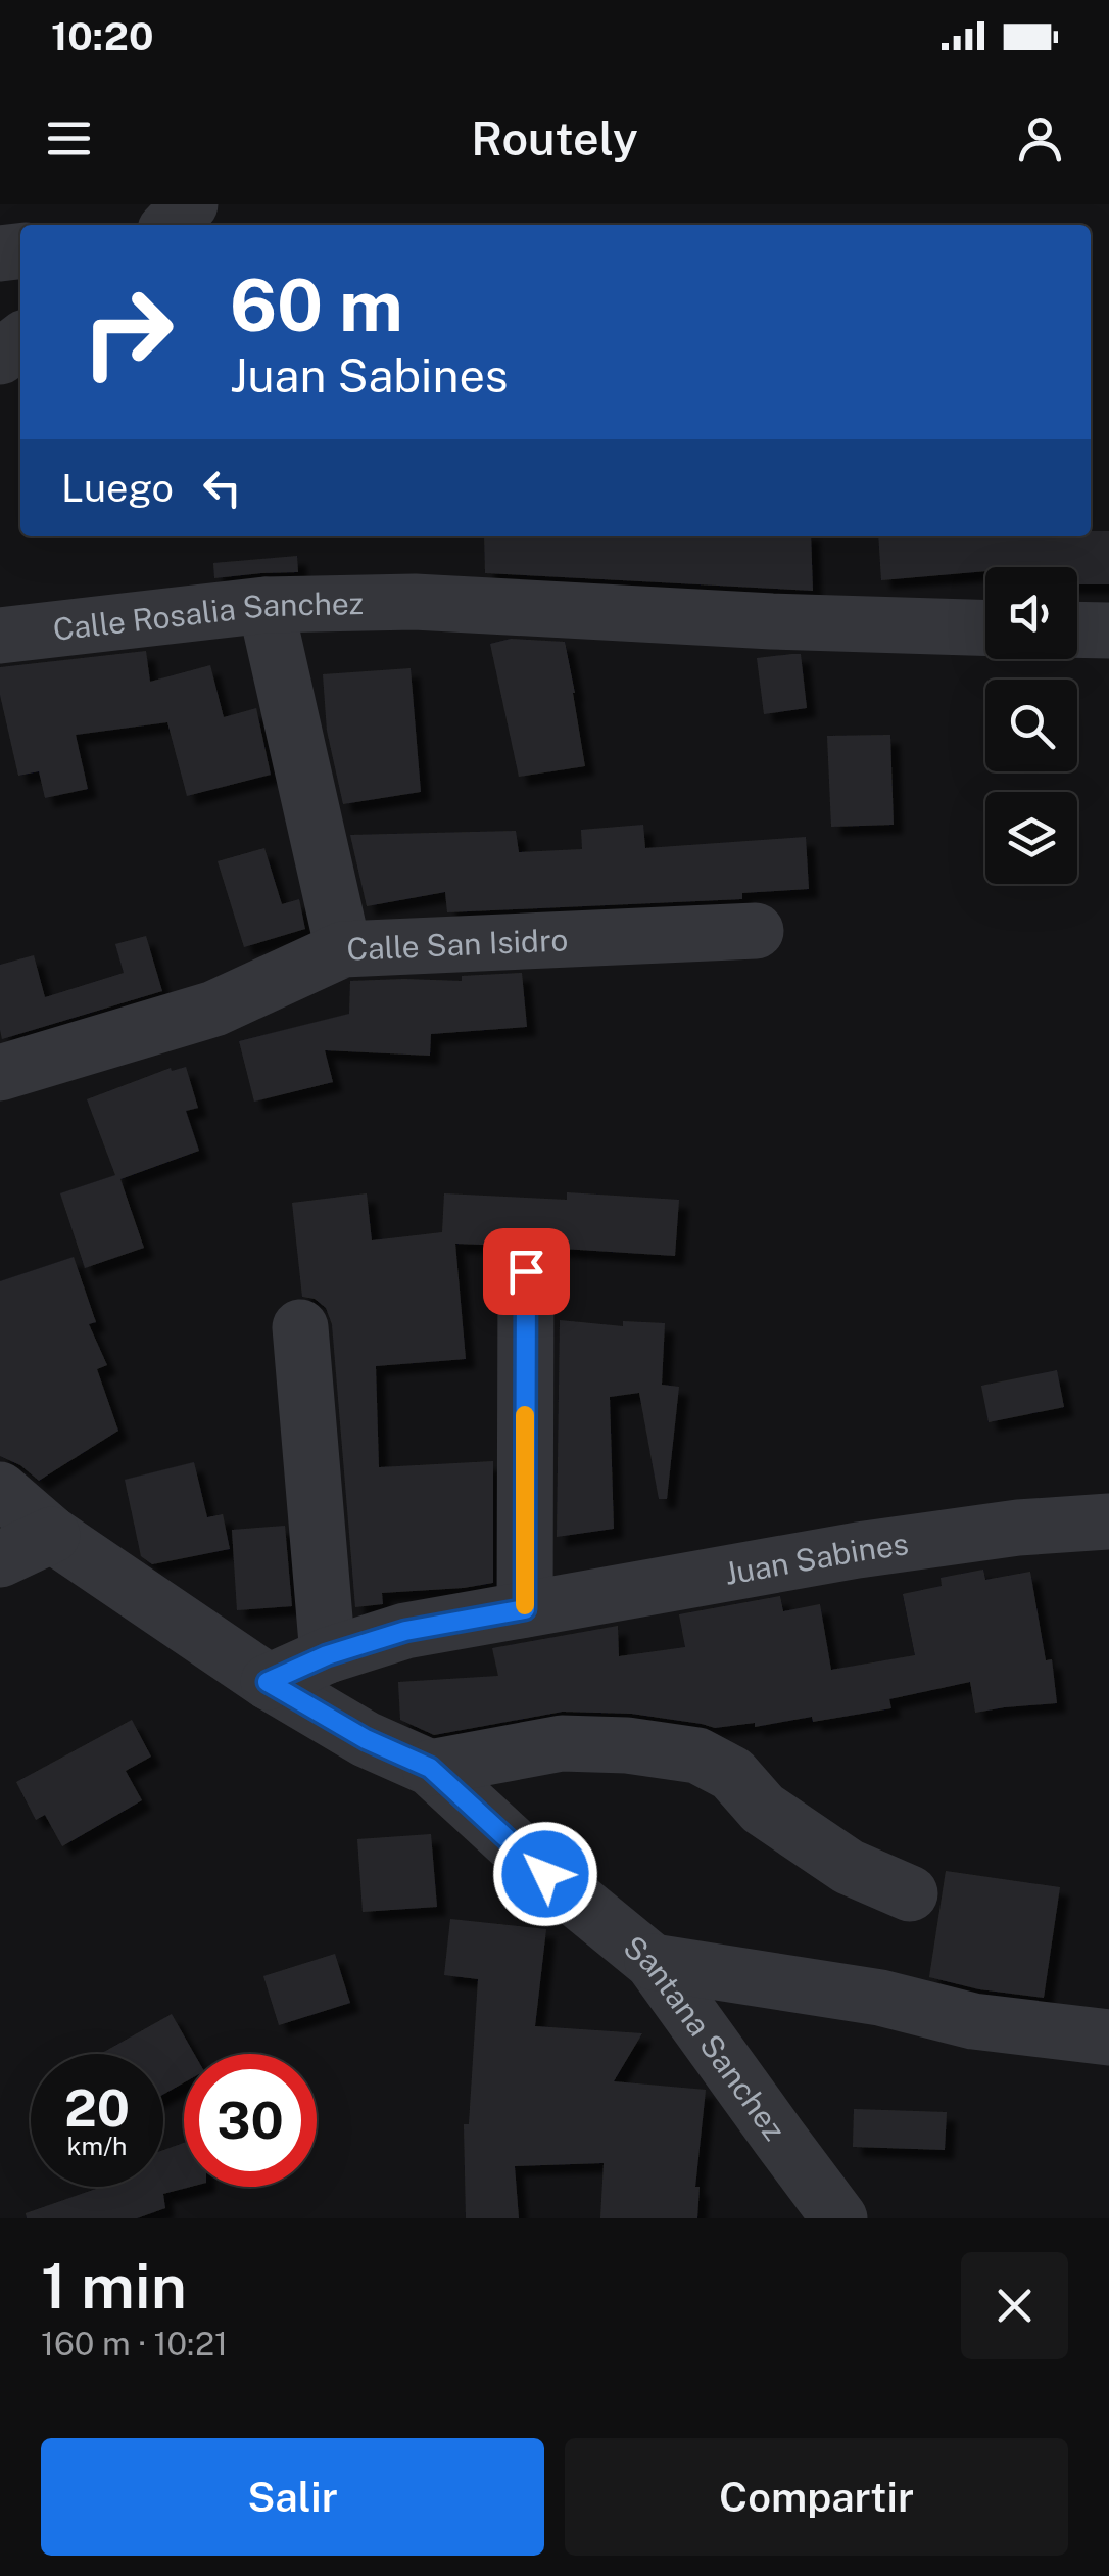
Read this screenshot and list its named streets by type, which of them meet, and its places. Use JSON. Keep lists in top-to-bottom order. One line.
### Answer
{"streets":{"street":["Calle Rosalia Sanchez","Calle San Isidro","Juan Sabines","Santana Sanchez"]},"crossings":[["Juan Sabines","Santana Sanchez"]],"page":{"status":"10:20","header":"Routely","turn":["60 m","Juan Sabines"],"then":"Luego","speed":"20 km/h","limit":"30","heading":["1 min","160 m · 10:21"],"buttons":["Salir","Compartir"]}}
